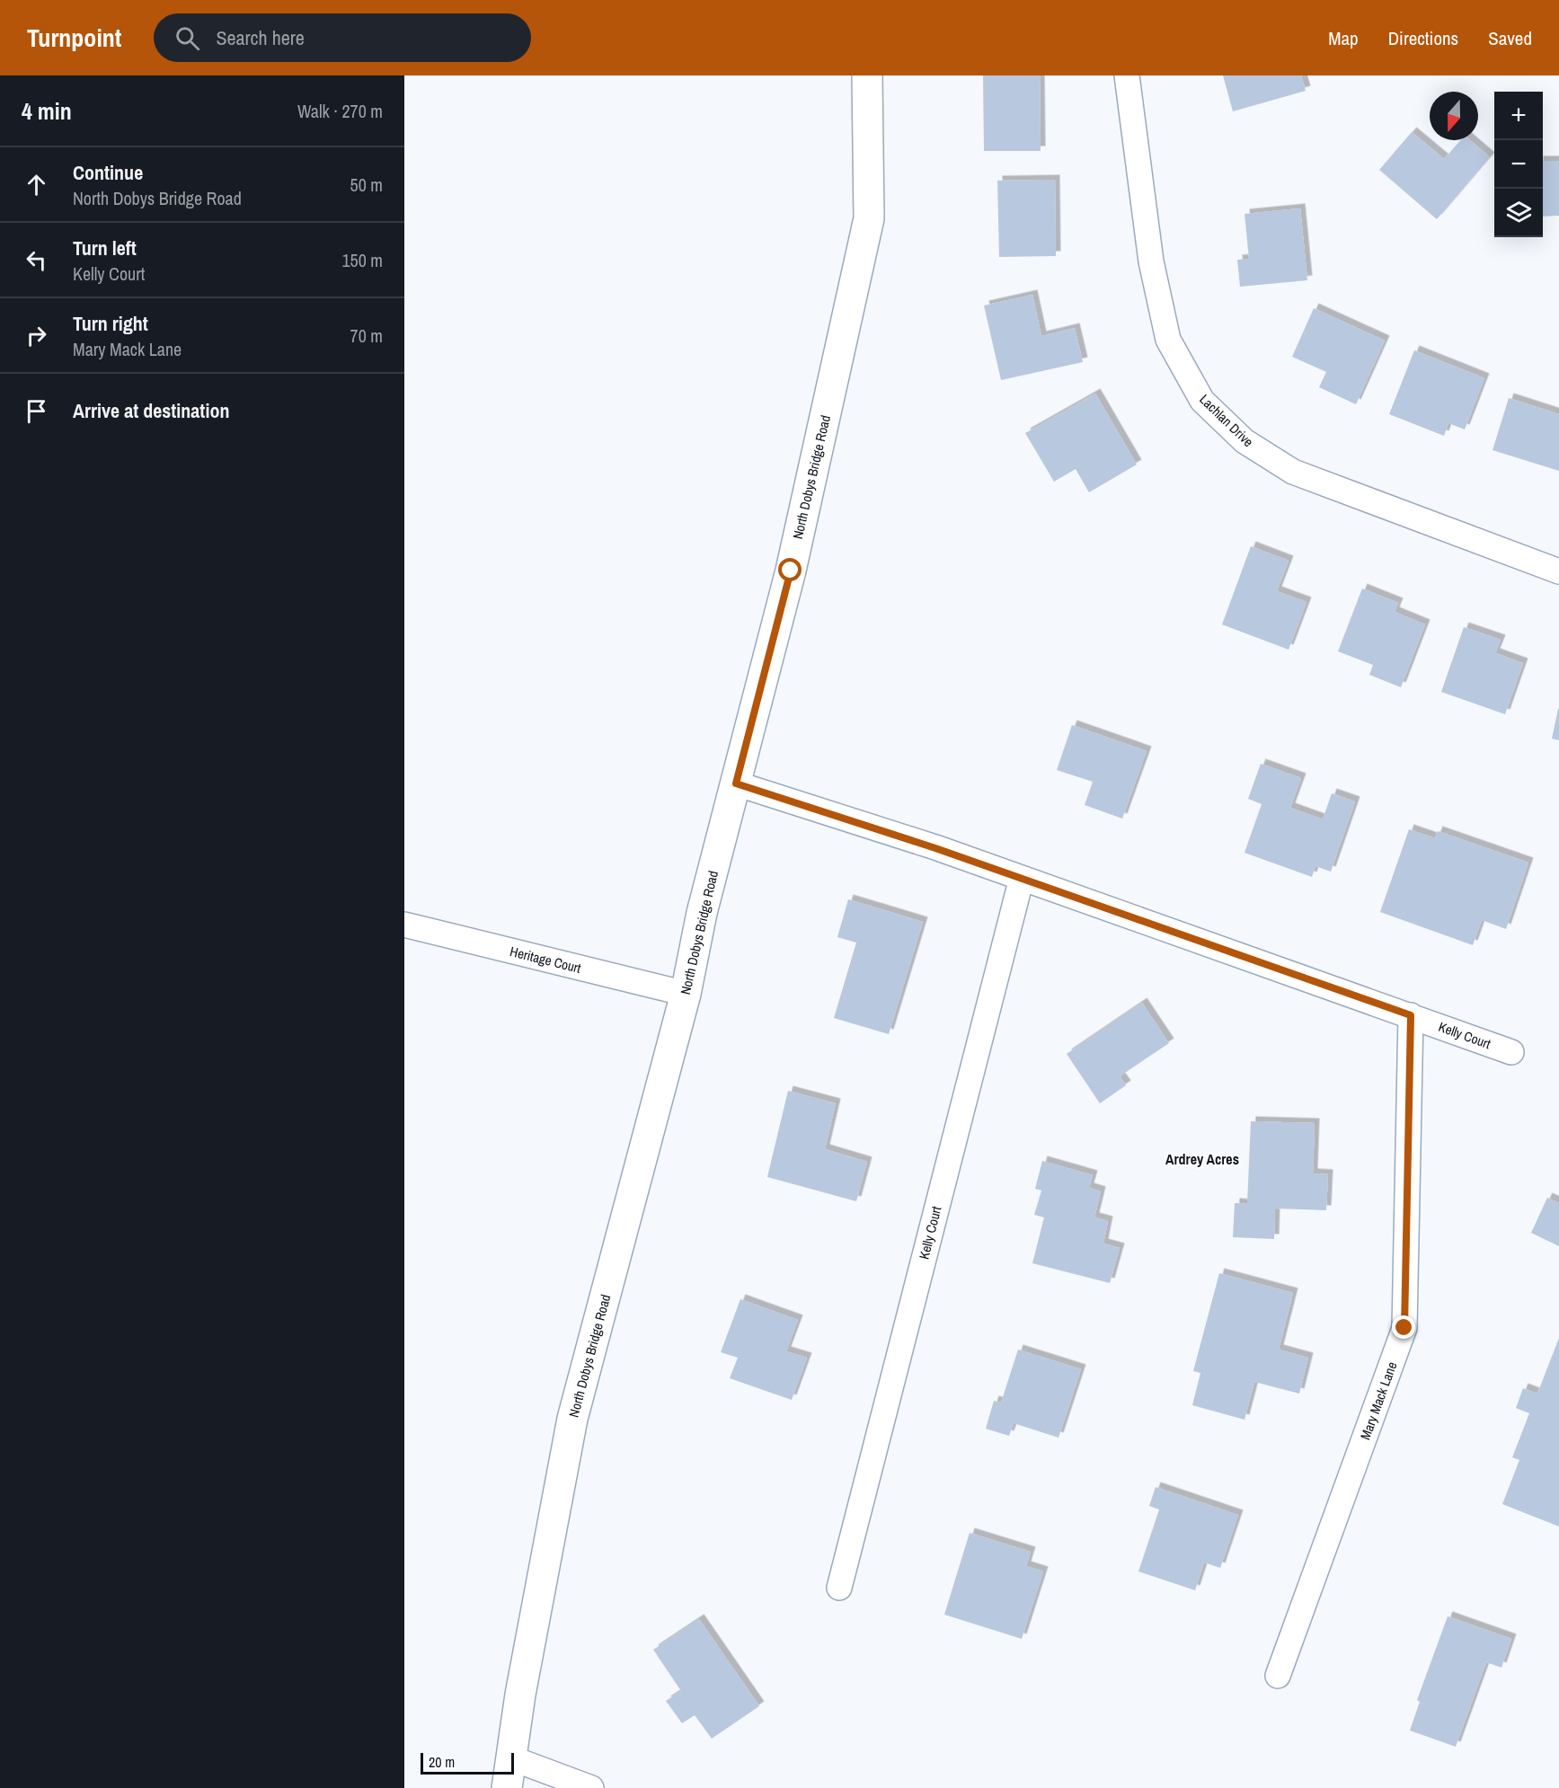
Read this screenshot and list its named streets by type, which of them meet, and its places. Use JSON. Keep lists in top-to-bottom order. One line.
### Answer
{"streets":{"street":["Lachlan Drive","North Dobys Bridge Road","Heritage Court","Kelly Court","Mary Mack Lane"]},"crossings":[["North Dobys Bridge Road","Heritage Court"],["North Dobys Bridge Road","Kelly Court"],["Kelly Court","Mary Mack Lane"]],"districts":["Ardrey Acres"],"scale_bar":"20 m","north":"bottom","page":{"header":"Turnpoint","search":"Search here","nav":["Map","Directions","Saved"],"heading":["4 min","Walk · 270 m"],"map_buttons":["+","−"],"list":[["Continue","North Dobys Bridge Road","50 m"],["Turn left","Kelly Court","150 m"],["Turn right","Mary Mack Lane","70 m"],"Arrive at destination"],"scale":"20 m"}}
